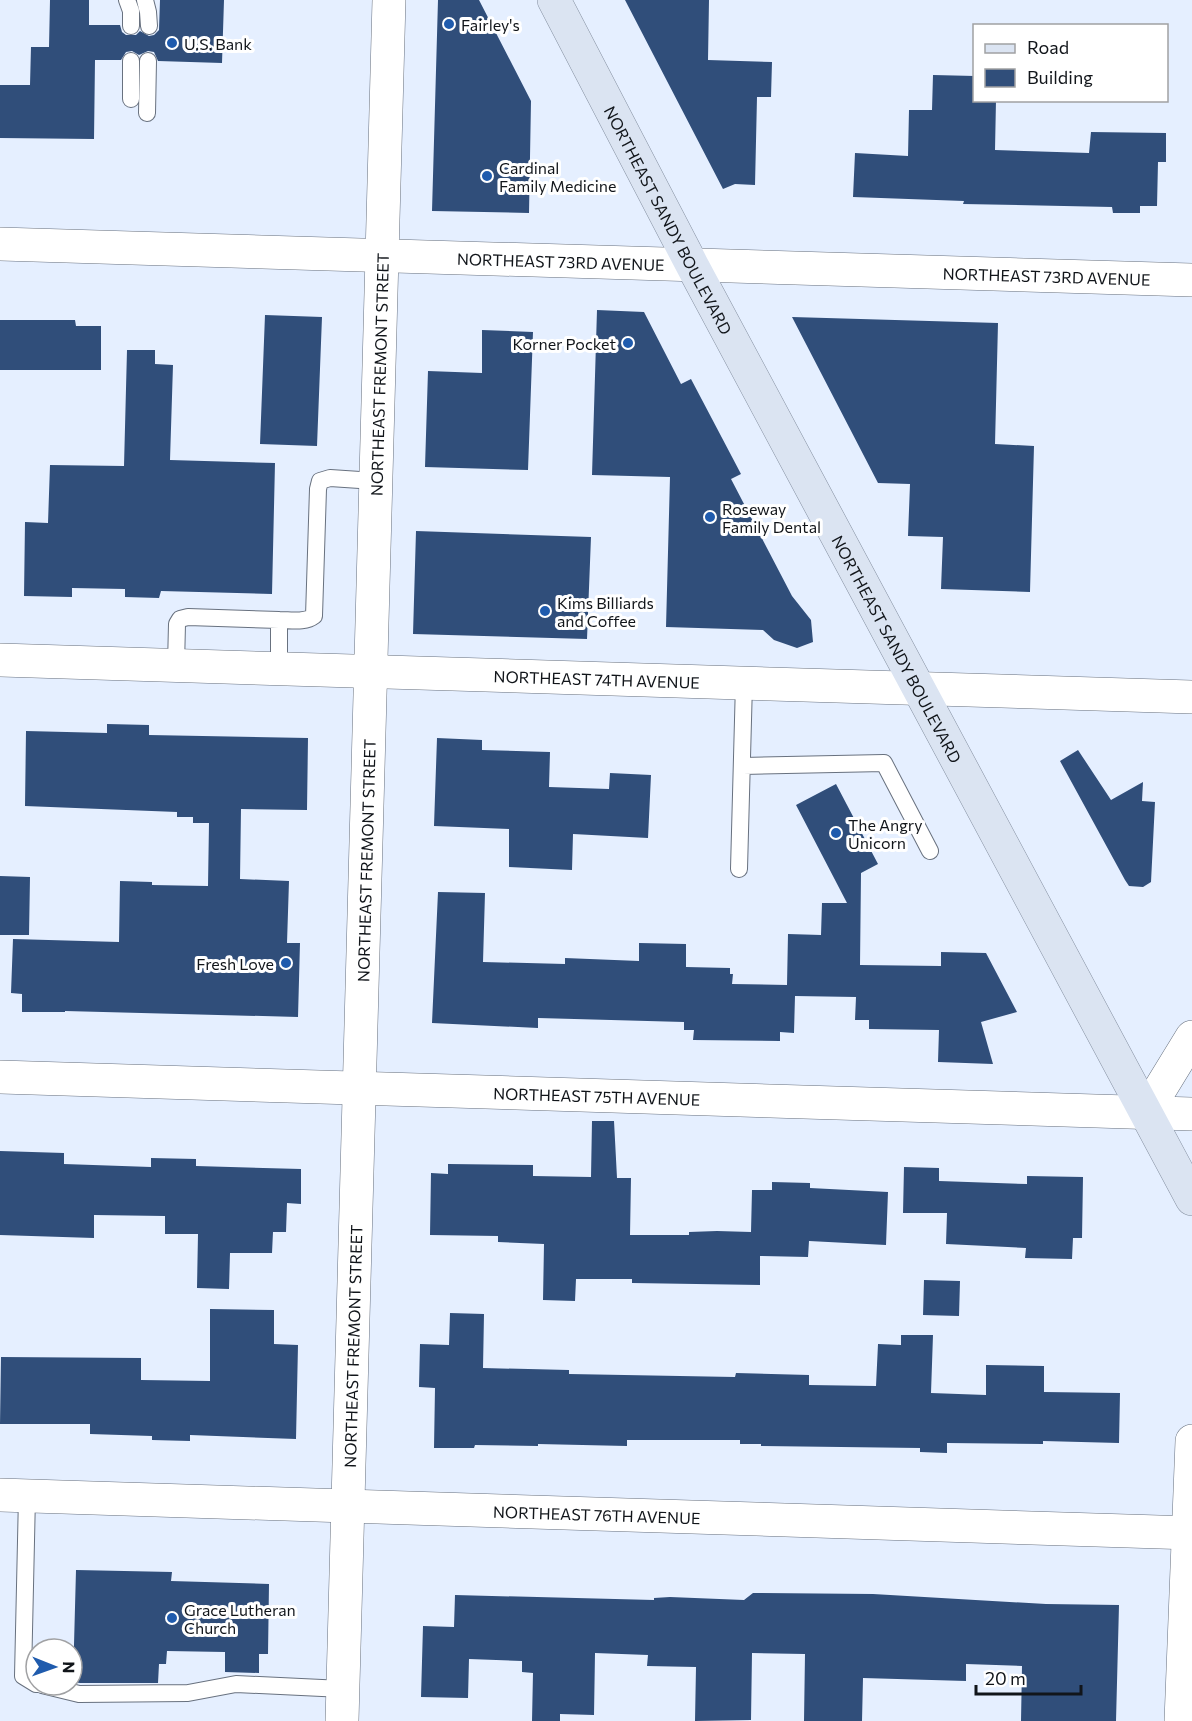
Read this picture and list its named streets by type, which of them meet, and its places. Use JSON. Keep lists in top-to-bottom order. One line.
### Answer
{"streets":{"main road":["NORTHEAST SANDY BOULEVARD"],"street":["NORTHEAST 73RD AVENUE","NORTHEAST FREMONT STREET","NORTHEAST 74TH AVENUE","NORTHEAST 75TH AVENUE","NORTHEAST 76TH AVENUE"]},"crossings":[["NORTHEAST SANDY BOULEVARD","NORTHEAST 73RD AVENUE"],["NORTHEAST SANDY BOULEVARD","NORTHEAST 74TH AVENUE"],["NORTHEAST SANDY BOULEVARD","NORTHEAST 75TH AVENUE"],["NORTHEAST 73RD AVENUE","NORTHEAST FREMONT STREET"],["NORTHEAST FREMONT STREET","NORTHEAST 74TH AVENUE"],["NORTHEAST FREMONT STREET","NORTHEAST 75TH AVENUE"],["NORTHEAST FREMONT STREET","NORTHEAST 76TH AVENUE"]],"places":["Fairley's","U.S. Bank","Cardinal Family Medicine","Korner Pocket","Roseway Family Dental","Kims Billiards and Coffee","The Angry Unicorn","Fresh Love","Grace Lutheran Church"],"legend":["Road","Building"],"scale_bar":"20 m","north":"right"}
